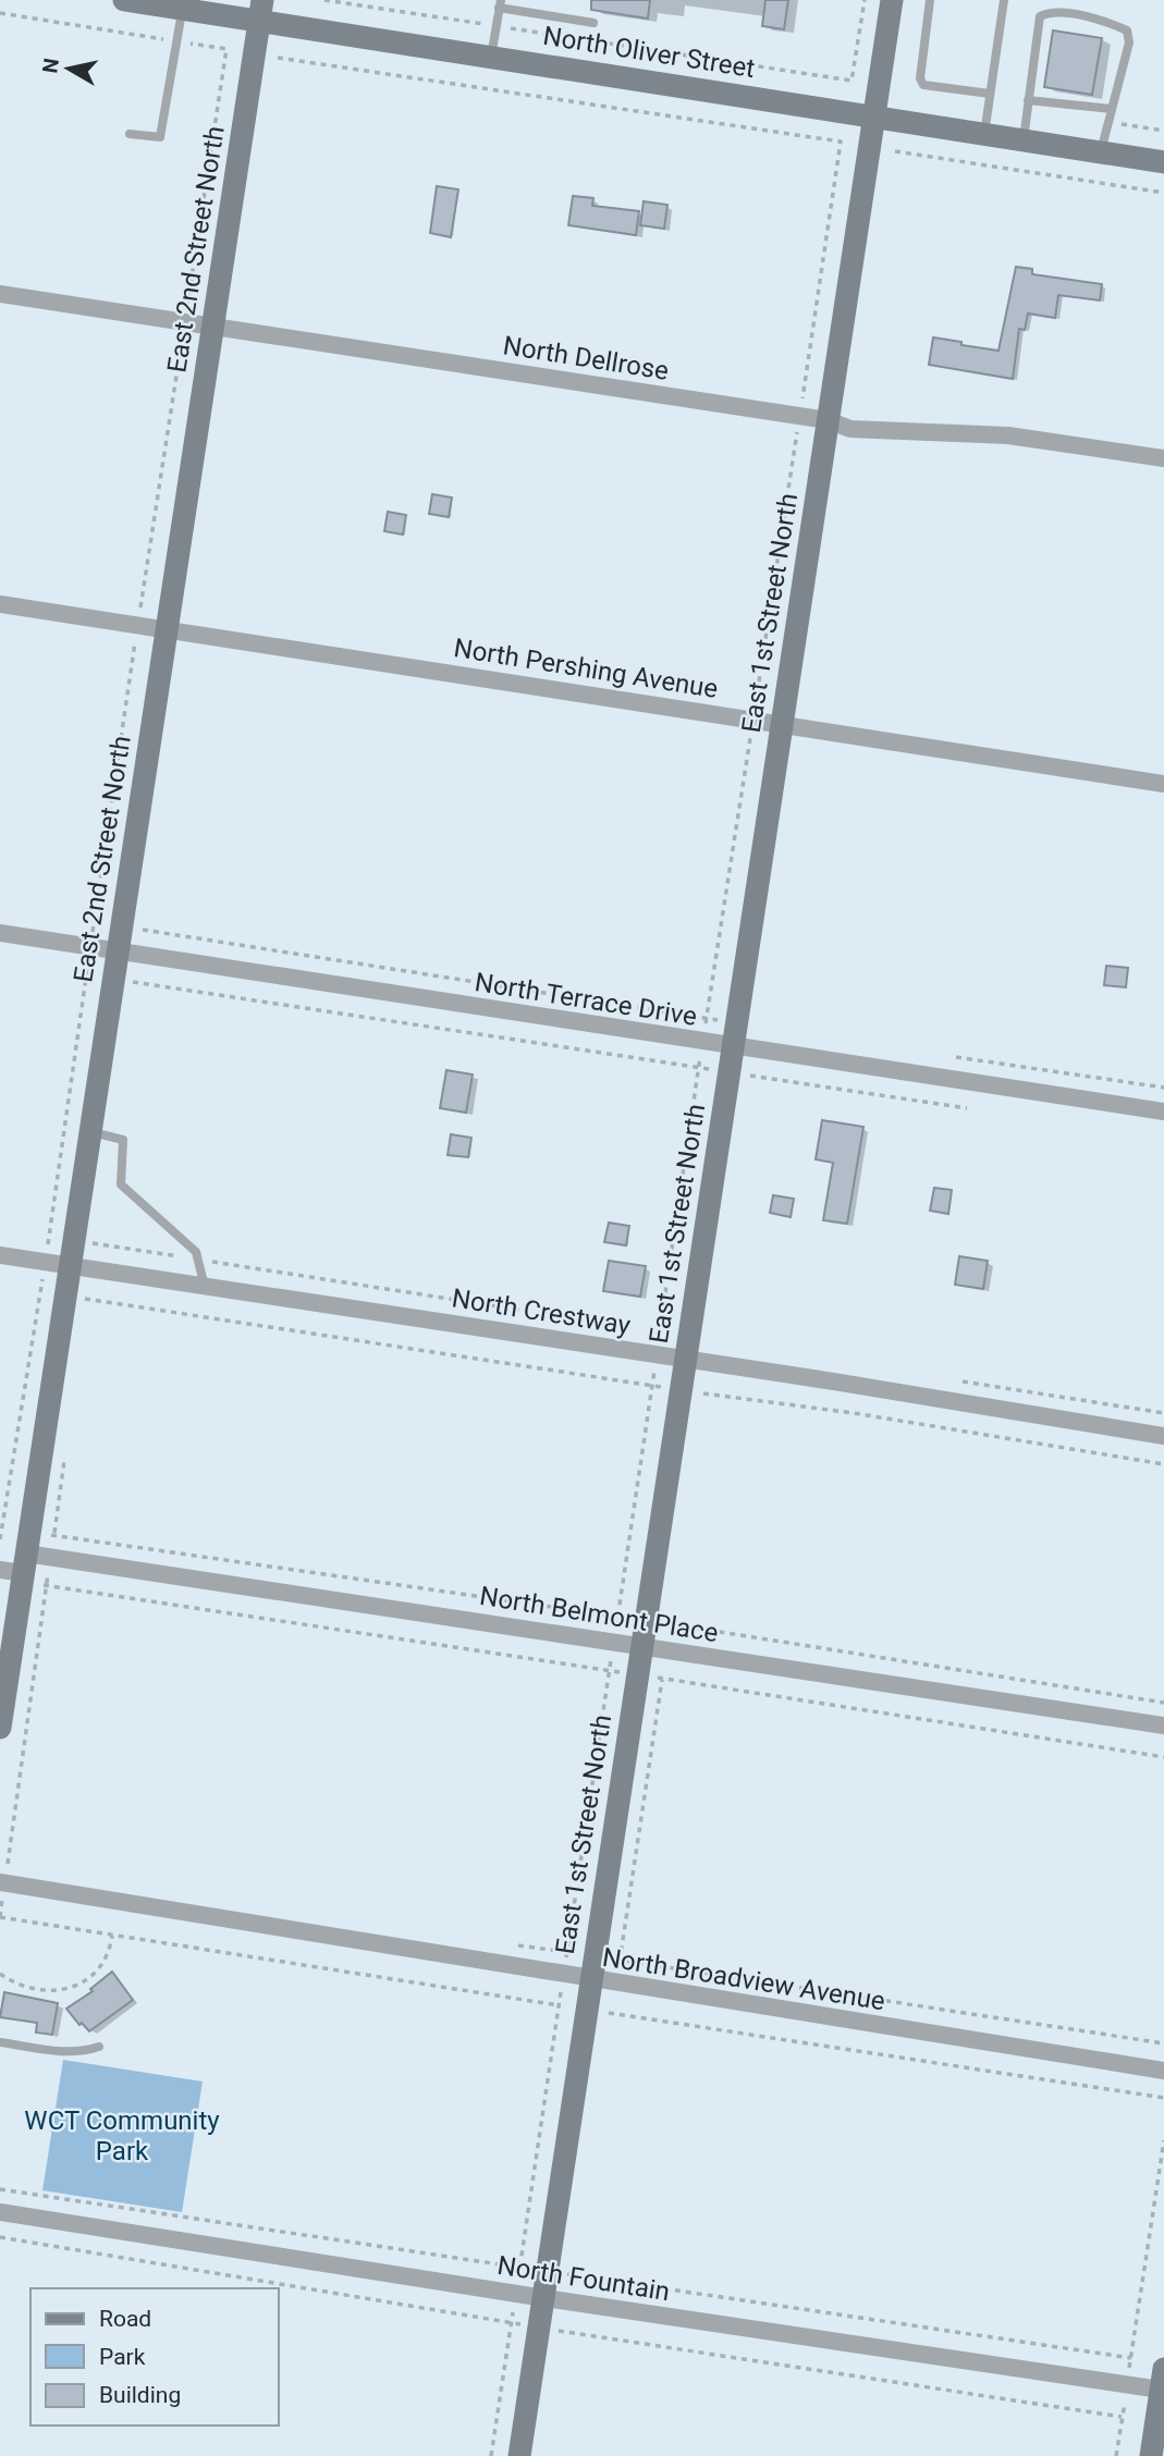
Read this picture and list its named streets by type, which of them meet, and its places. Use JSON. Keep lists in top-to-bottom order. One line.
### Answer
{"streets":{"street":["North Oliver Street","East 2nd Street North","North Dellrose","East 1st Street North","North Pershing Avenue","North Terrace Drive","North Crestway","North Belmont Place","North Broadview Avenue","North Fountain"]},"crossings":[["North Oliver Street","East 2nd Street North"],["North Oliver Street","East 1st Street North"],["East 2nd Street North","North Dellrose"],["East 2nd Street North","North Pershing Avenue"],["East 2nd Street North","North Terrace Drive"],["East 2nd Street North","North Crestway"],["East 2nd Street North","North Belmont Place"],["North Dellrose","East 1st Street North"],["East 1st Street North","North Pershing Avenue"],["East 1st Street North","North Terrace Drive"],["East 1st Street North","North Crestway"],["East 1st Street North","North Belmont Place"],["East 1st Street North","North Broadview Avenue"],["East 1st Street North","North Fountain"]],"parks":["WCT Community Park"],"legend":["Road","Park","Building"],"north":"left"}
